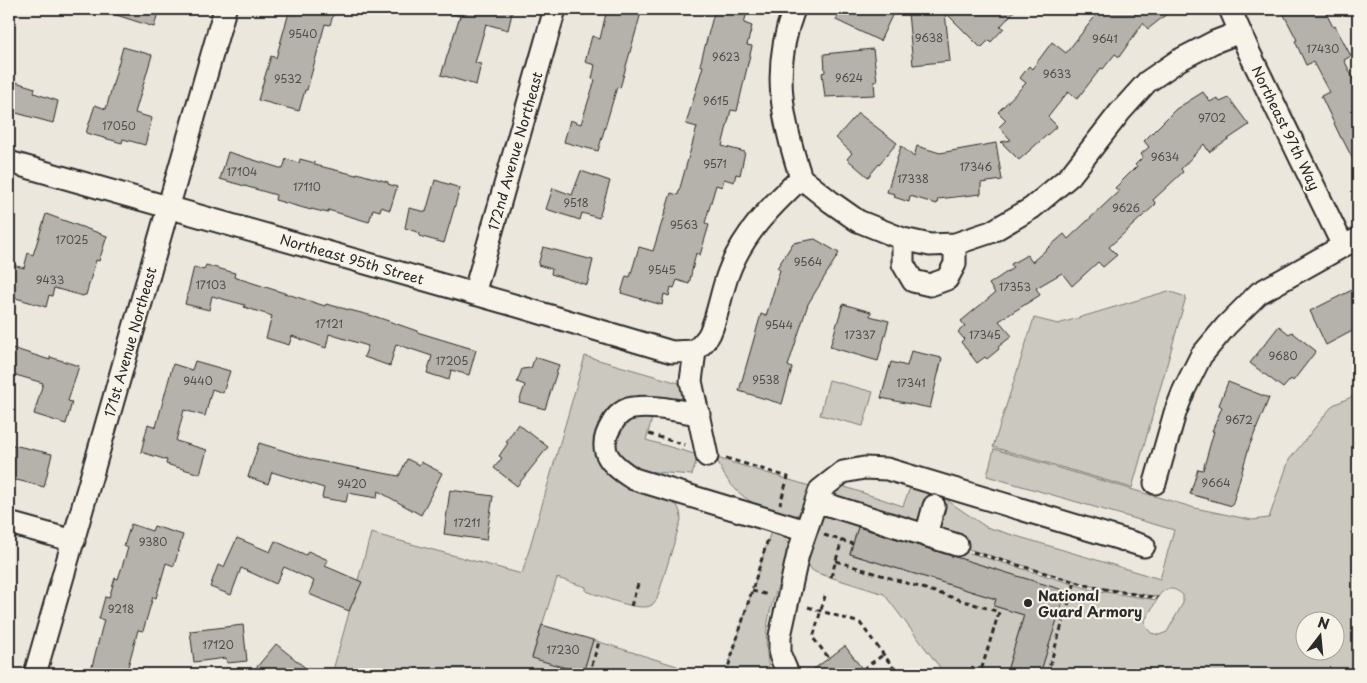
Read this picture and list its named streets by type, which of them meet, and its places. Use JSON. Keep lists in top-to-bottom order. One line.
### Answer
{"streets":{"street":["Northeast 97th Way","172nd Avenue Northeast","Northeast 95th Street","171st Avenue Northeast"]},"crossings":[["172nd Avenue Northeast","Northeast 95th Street"],["Northeast 95th Street","171st Avenue Northeast"]],"places":["National Guard Armory"],"house_numbers":["9540","9638","9641","17430","9623","9633","9624","9532","9615","9702","17050","9634","9571","17346","17104","17338","17110","9518","9626","9563","17025","9564","9545","9433","17103","17353","17121","9544","17337","17345","9680","17205","9538","9440","17341","9672","9664","9420","17211","9380","9218","17120","17230"],"north":"top"}
